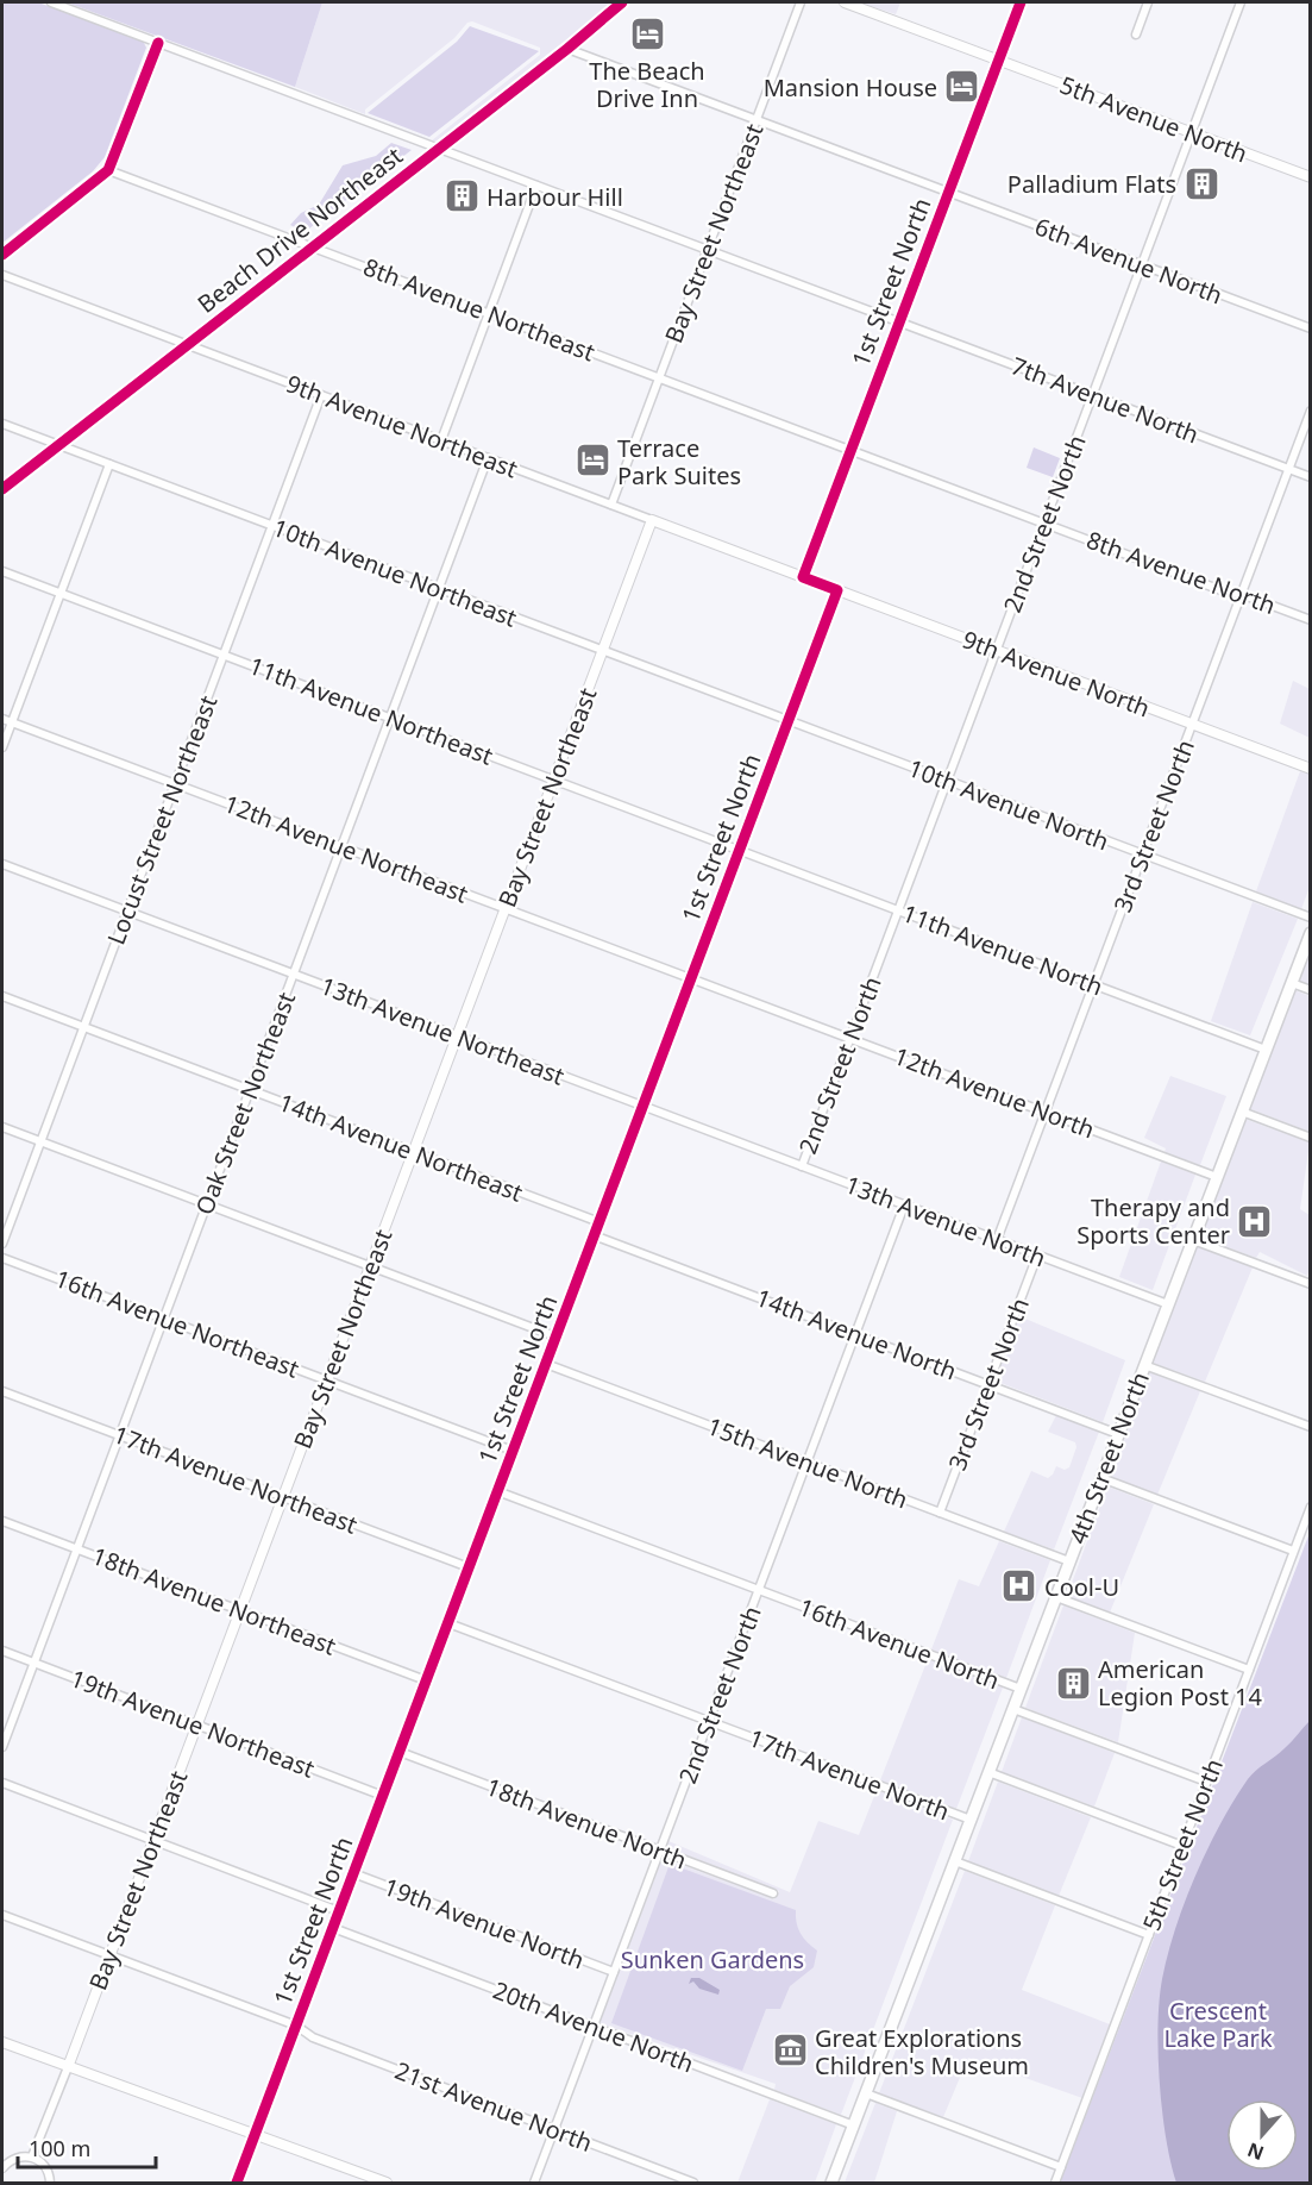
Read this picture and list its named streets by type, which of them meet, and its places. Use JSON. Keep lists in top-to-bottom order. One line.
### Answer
{"streets":{"main road":["4th Street North"],"street":["5th Avenue North","Beach Drive Northeast","Bay Street Northeast","6th Avenue North","1st Street North","8th Avenue Northeast","7th Avenue North","9th Avenue Northeast","2nd Street North","10th Avenue Northeast","8th Avenue North","9th Avenue North","11th Avenue Northeast","10th Avenue North","Locust Street Northeast","3rd Street North","12th Avenue Northeast","11th Avenue North","13th Avenue Northeast","12th Avenue North","Oak Street Northeast","14th Avenue Northeast","13th Avenue North","16th Avenue Northeast","14th Avenue North","15th Avenue North","17th Avenue Northeast","18th Avenue Northeast","16th Avenue North","19th Avenue Northeast","17th Avenue North","18th Avenue North","5th Street North","19th Avenue North","20th Avenue North","21st Avenue North"]},"crossings":[["5th Avenue North","1st Street North"],["5th Avenue North","2nd Street North"],["Beach Drive Northeast","6th Avenue North"],["Beach Drive Northeast","8th Avenue Northeast"],["Beach Drive Northeast","7th Avenue North"],["Beach Drive Northeast","9th Avenue Northeast"],["Beach Drive Northeast","10th Avenue Northeast"],["Bay Street Northeast","6th Avenue North"],["Bay Street Northeast","8th Avenue Northeast"],["Bay Street Northeast","7th Avenue North"],["Bay Street Northeast","9th Avenue Northeast"],["Bay Street Northeast","10th Avenue Northeast"],["Bay Street Northeast","11th Avenue Northeast"],["Bay Street Northeast","12th Avenue Northeast"],["Bay Street Northeast","13th Avenue Northeast"],["Bay Street Northeast","14th Avenue Northeast"],["Bay Street Northeast","16th Avenue Northeast"],["Bay Street Northeast","17th Avenue Northeast"],["Bay Street Northeast","18th Avenue Northeast"],["Bay Street Northeast","19th Avenue Northeast"],["Bay Street Northeast","21st Avenue North"],["6th Avenue North","1st Street North"],["6th Avenue North","2nd Street North"],["1st Street North","8th Avenue Northeast"],["1st Street North","7th Avenue North"],["1st Street North","9th Avenue Northeast"],["1st Street North","10th Avenue Northeast"],["1st Street North","8th Avenue North"],["1st Street North","9th Avenue North"],["1st Street North","11th Avenue Northeast"],["1st Street North","10th Avenue North"],["1st Street North","12th Avenue Northeast"],["1st Street North","11th Avenue North"],["1st Street North","13th Avenue Northeast"],["1st Street North","12th Avenue North"],["1st Street North","14th Avenue Northeast"],["1st Street North","13th Avenue North"],["1st Street North","16th Avenue Northeast"],["1st Street North","14th Avenue North"],["1st Street North","15th Avenue North"],["1st Street North","17th Avenue Northeast"],["1st Street North","18th Avenue Northeast"],["1st Street North","16th Avenue North"],["1st Street North","19th Avenue Northeast"],["1st Street North","17th Avenue North"],["1st Street North","18th Avenue North"],["1st Street North","19th Avenue North"],["1st Street North","20th Avenue North"],["1st Street North","21st Avenue North"],["8th Avenue Northeast","8th Avenue North"],["7th Avenue North","2nd Street North"],["7th Avenue North","3rd Street North"],["9th Avenue Northeast","9th Avenue North"],["9th Avenue Northeast","Locust Street Northeast"],["9th Avenue Northeast","Oak Street Northeast"],["2nd Street North","8th Avenue North"],["2nd Street North","9th Avenue North"],["2nd Street North","10th Avenue North"],["2nd Street North","11th Avenue North"],["2nd Street North","12th Avenue North"],["2nd Street North","13th Avenue North"],["2nd Street North","14th Avenue North"],["2nd Street North","15th Avenue North"],["2nd Street North","16th Avenue North"],["2nd Street North","17th Avenue North"],["2nd Street North","18th Avenue North"],["2nd Street North","19th Avenue North"],["2nd Street North","20th Avenue North"],["2nd Street North","21st Avenue North"],["10th Avenue Northeast","10th Avenue North"],["10th Avenue Northeast","Locust Street Northeast"],["10th Avenue Northeast","Oak Street Northeast"],["8th Avenue North","3rd Street North"],["9th Avenue North","3rd Street North"],["11th Avenue Northeast","Locust Street Northeast"],["11th Avenue Northeast","11th Avenue North"],["11th Avenue Northeast","Oak Street Northeast"],["10th Avenue North","3rd Street North"],["Locust Street Northeast","12th Avenue Northeast"],["Locust Street Northeast","13th Avenue Northeast"],["Locust Street Northeast","14th Avenue Northeast"],["3rd Street North","11th Avenue North"],["3rd Street North","12th Avenue North"],["3rd Street North","13th Avenue North"],["3rd Street North","14th Avenue North"],["3rd Street North","15th Avenue North"],["12th Avenue Northeast","12th Avenue North"],["12th Avenue Northeast","Oak Street Northeast"],["11th Avenue North","4th Street North"],["13th Avenue Northeast","Oak Street Northeast"],["13th Avenue Northeast","13th Avenue North"],["12th Avenue North","4th Street North"],["Oak Street Northeast","14th Avenue Northeast"],["Oak Street Northeast","16th Avenue Northeast"],["Oak Street Northeast","17th Avenue Northeast"],["Oak Street Northeast","18th Avenue Northeast"],["Oak Street Northeast","19th Avenue Northeast"],["13th Avenue North","4th Street North"],["14th Avenue North","4th Street North"],["4th Street North","15th Avenue North"],["4th Street North","16th Avenue North"],["4th Street North","17th Avenue North"],["4th Street North","20th Avenue North"],["16th Avenue North","5th Street North"]],"parks":["Sunken Gardens","Crescent Lake Park"],"places":{"hotel":["The Beach Drive Inn","Mansion House","Terrace Park Suites"],"building":["Palladium Flats","Harbour Hill","American Legion Post 14"],"hospital":["Therapy and Sports Center","Cool-U"],"museum":["Great Explorations Children's Museum"]},"scale_bar":"100 m","north":"bottom"}
